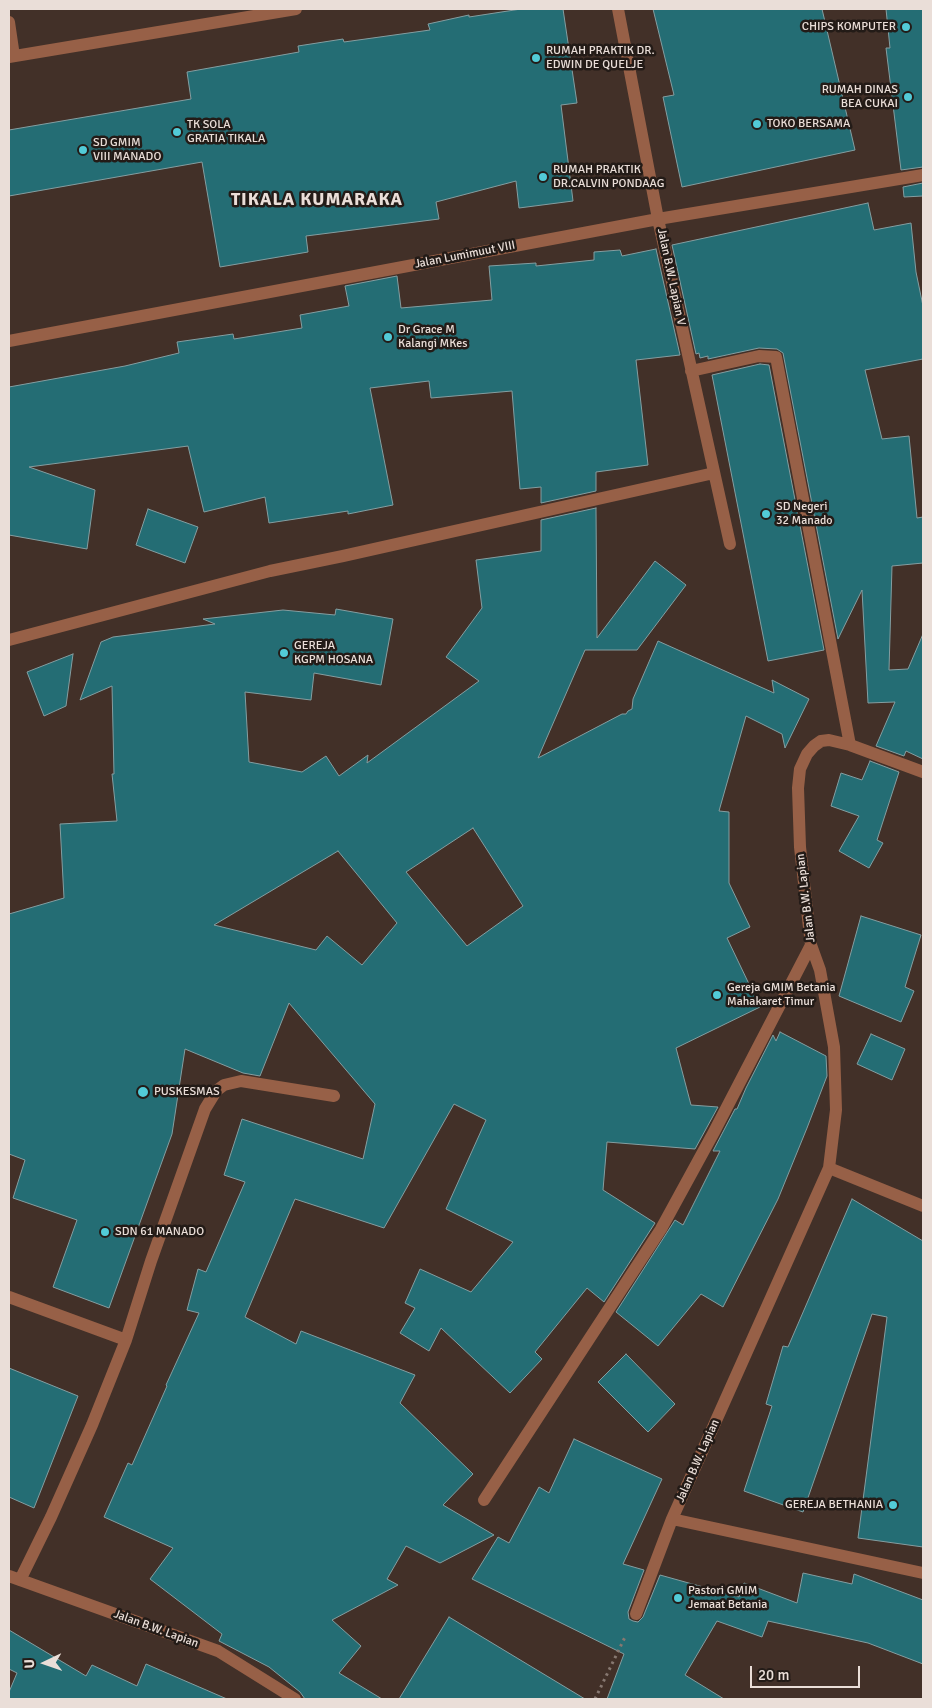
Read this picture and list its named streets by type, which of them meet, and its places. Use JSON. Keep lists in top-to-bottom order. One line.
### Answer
{"streets":{"street":["Jalan Lumimuut VIII","Jalan B.W. Lapian V","Jalan B.W. Lapian"]},"crossings":[["Jalan Lumimuut VIII","Jalan B.W. Lapian V"]],"districts":["TIKALA KUMARAKA"],"places":["CHIPS KOMPUTER","RUMAH PRAKTIK DR. EDWIN DE QUELJE","RUMAH DINAS BEA CUKAI","TOKO BERSAMA","TK SOLA GRATIA TIKALA","SD GMIM VIII MANADO","RUMAH PRAKTIK DR.CALVIN PONDAAG","Dr Grace M Kalangi MKes","SD Negeri 32 Manado","GEREJA KGPM HOSANA","Gereja GMIM Betania Mahakaret Timur","PUSKESMAS","SDN 61 MANADO","GEREJA BETHANIA","Pastori GMIM Jemaat Betania"],"scale_bar":"20 m","north":"left"}
